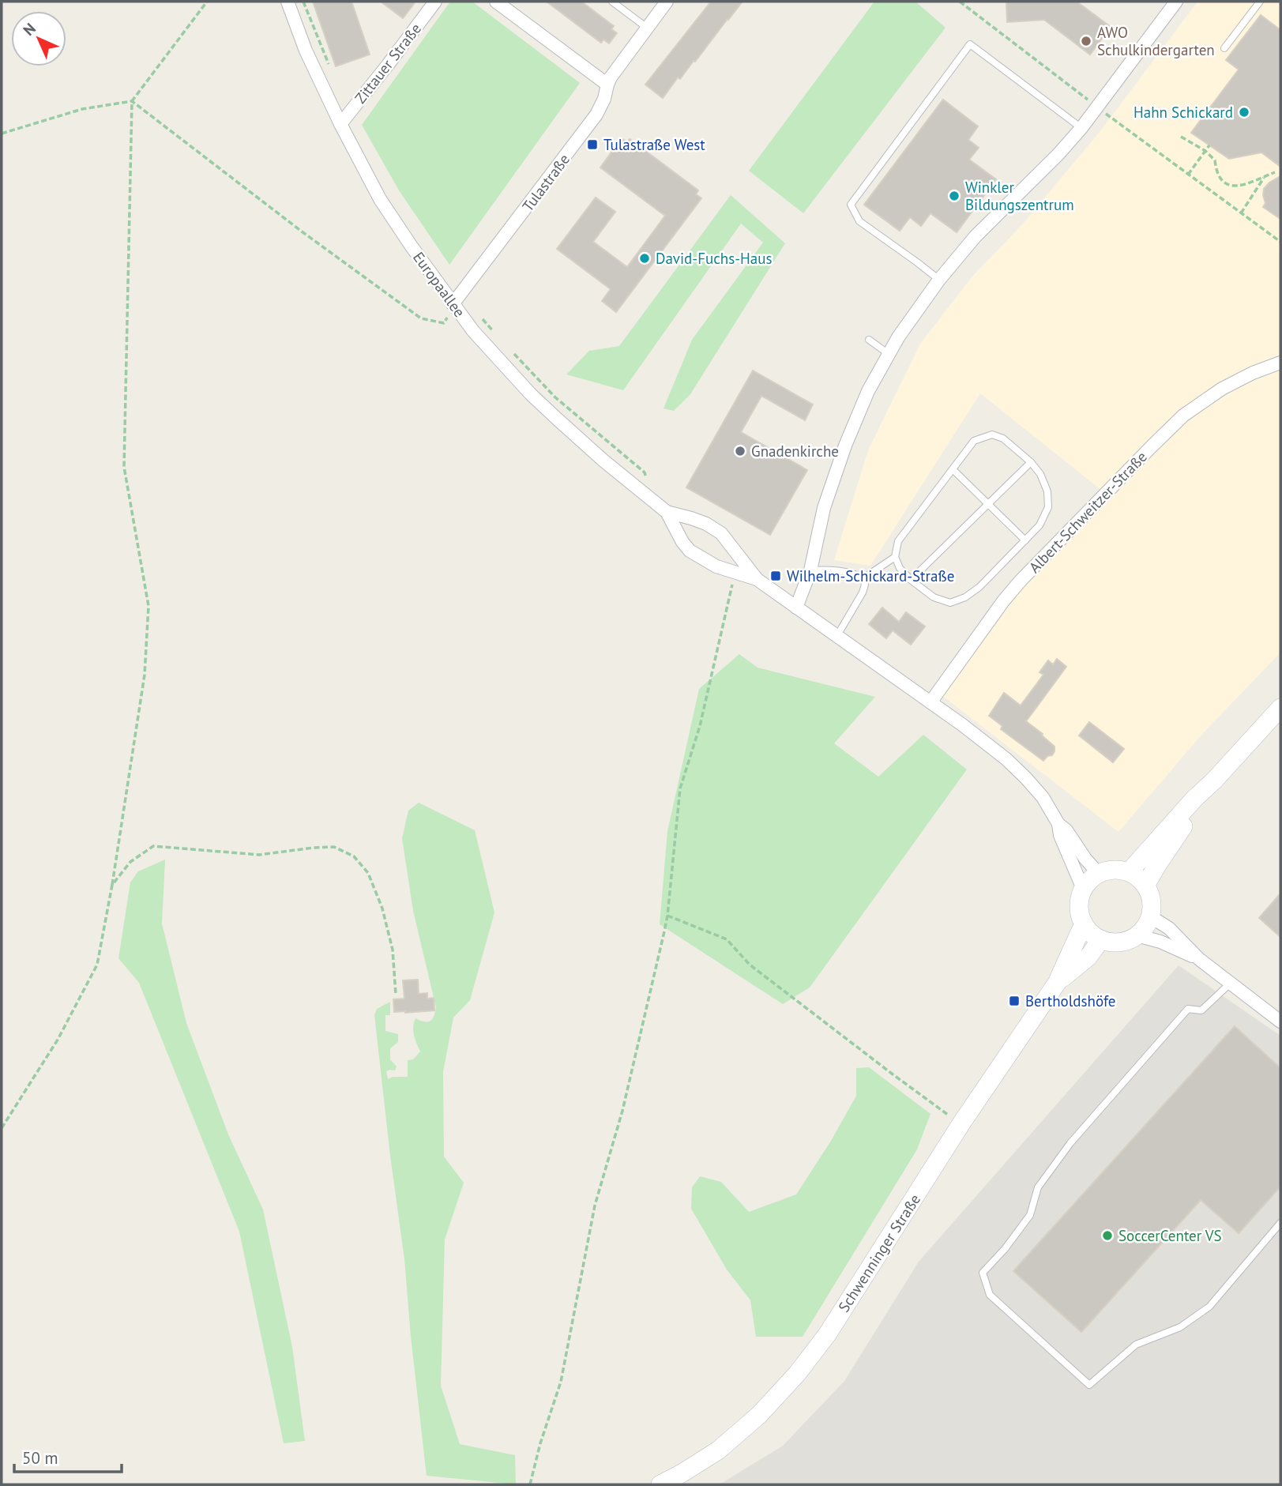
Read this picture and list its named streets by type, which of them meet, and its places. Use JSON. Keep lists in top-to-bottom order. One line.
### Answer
{"streets":{"main road":["Schwenninger Straße"],"street":["Zittauer Straße","Tulastraße","Europaallee","Albert-Schweitzer-Straße"]},"crossings":[["Zittauer Straße","Europaallee"],["Tulastraße","Europaallee"]],"places":{"other":["AWO Schulkindergarten","Hahn Schickard","Winkler Bildungszentrum","David-Fuchs-Haus","Gnadenkirche","SoccerCenter VS"],"transit":["Tulastraße West","Wilhelm-Schickard-Straße","Bertholdshöfe"]},"scale_bar":"50 m","north":"top left"}
